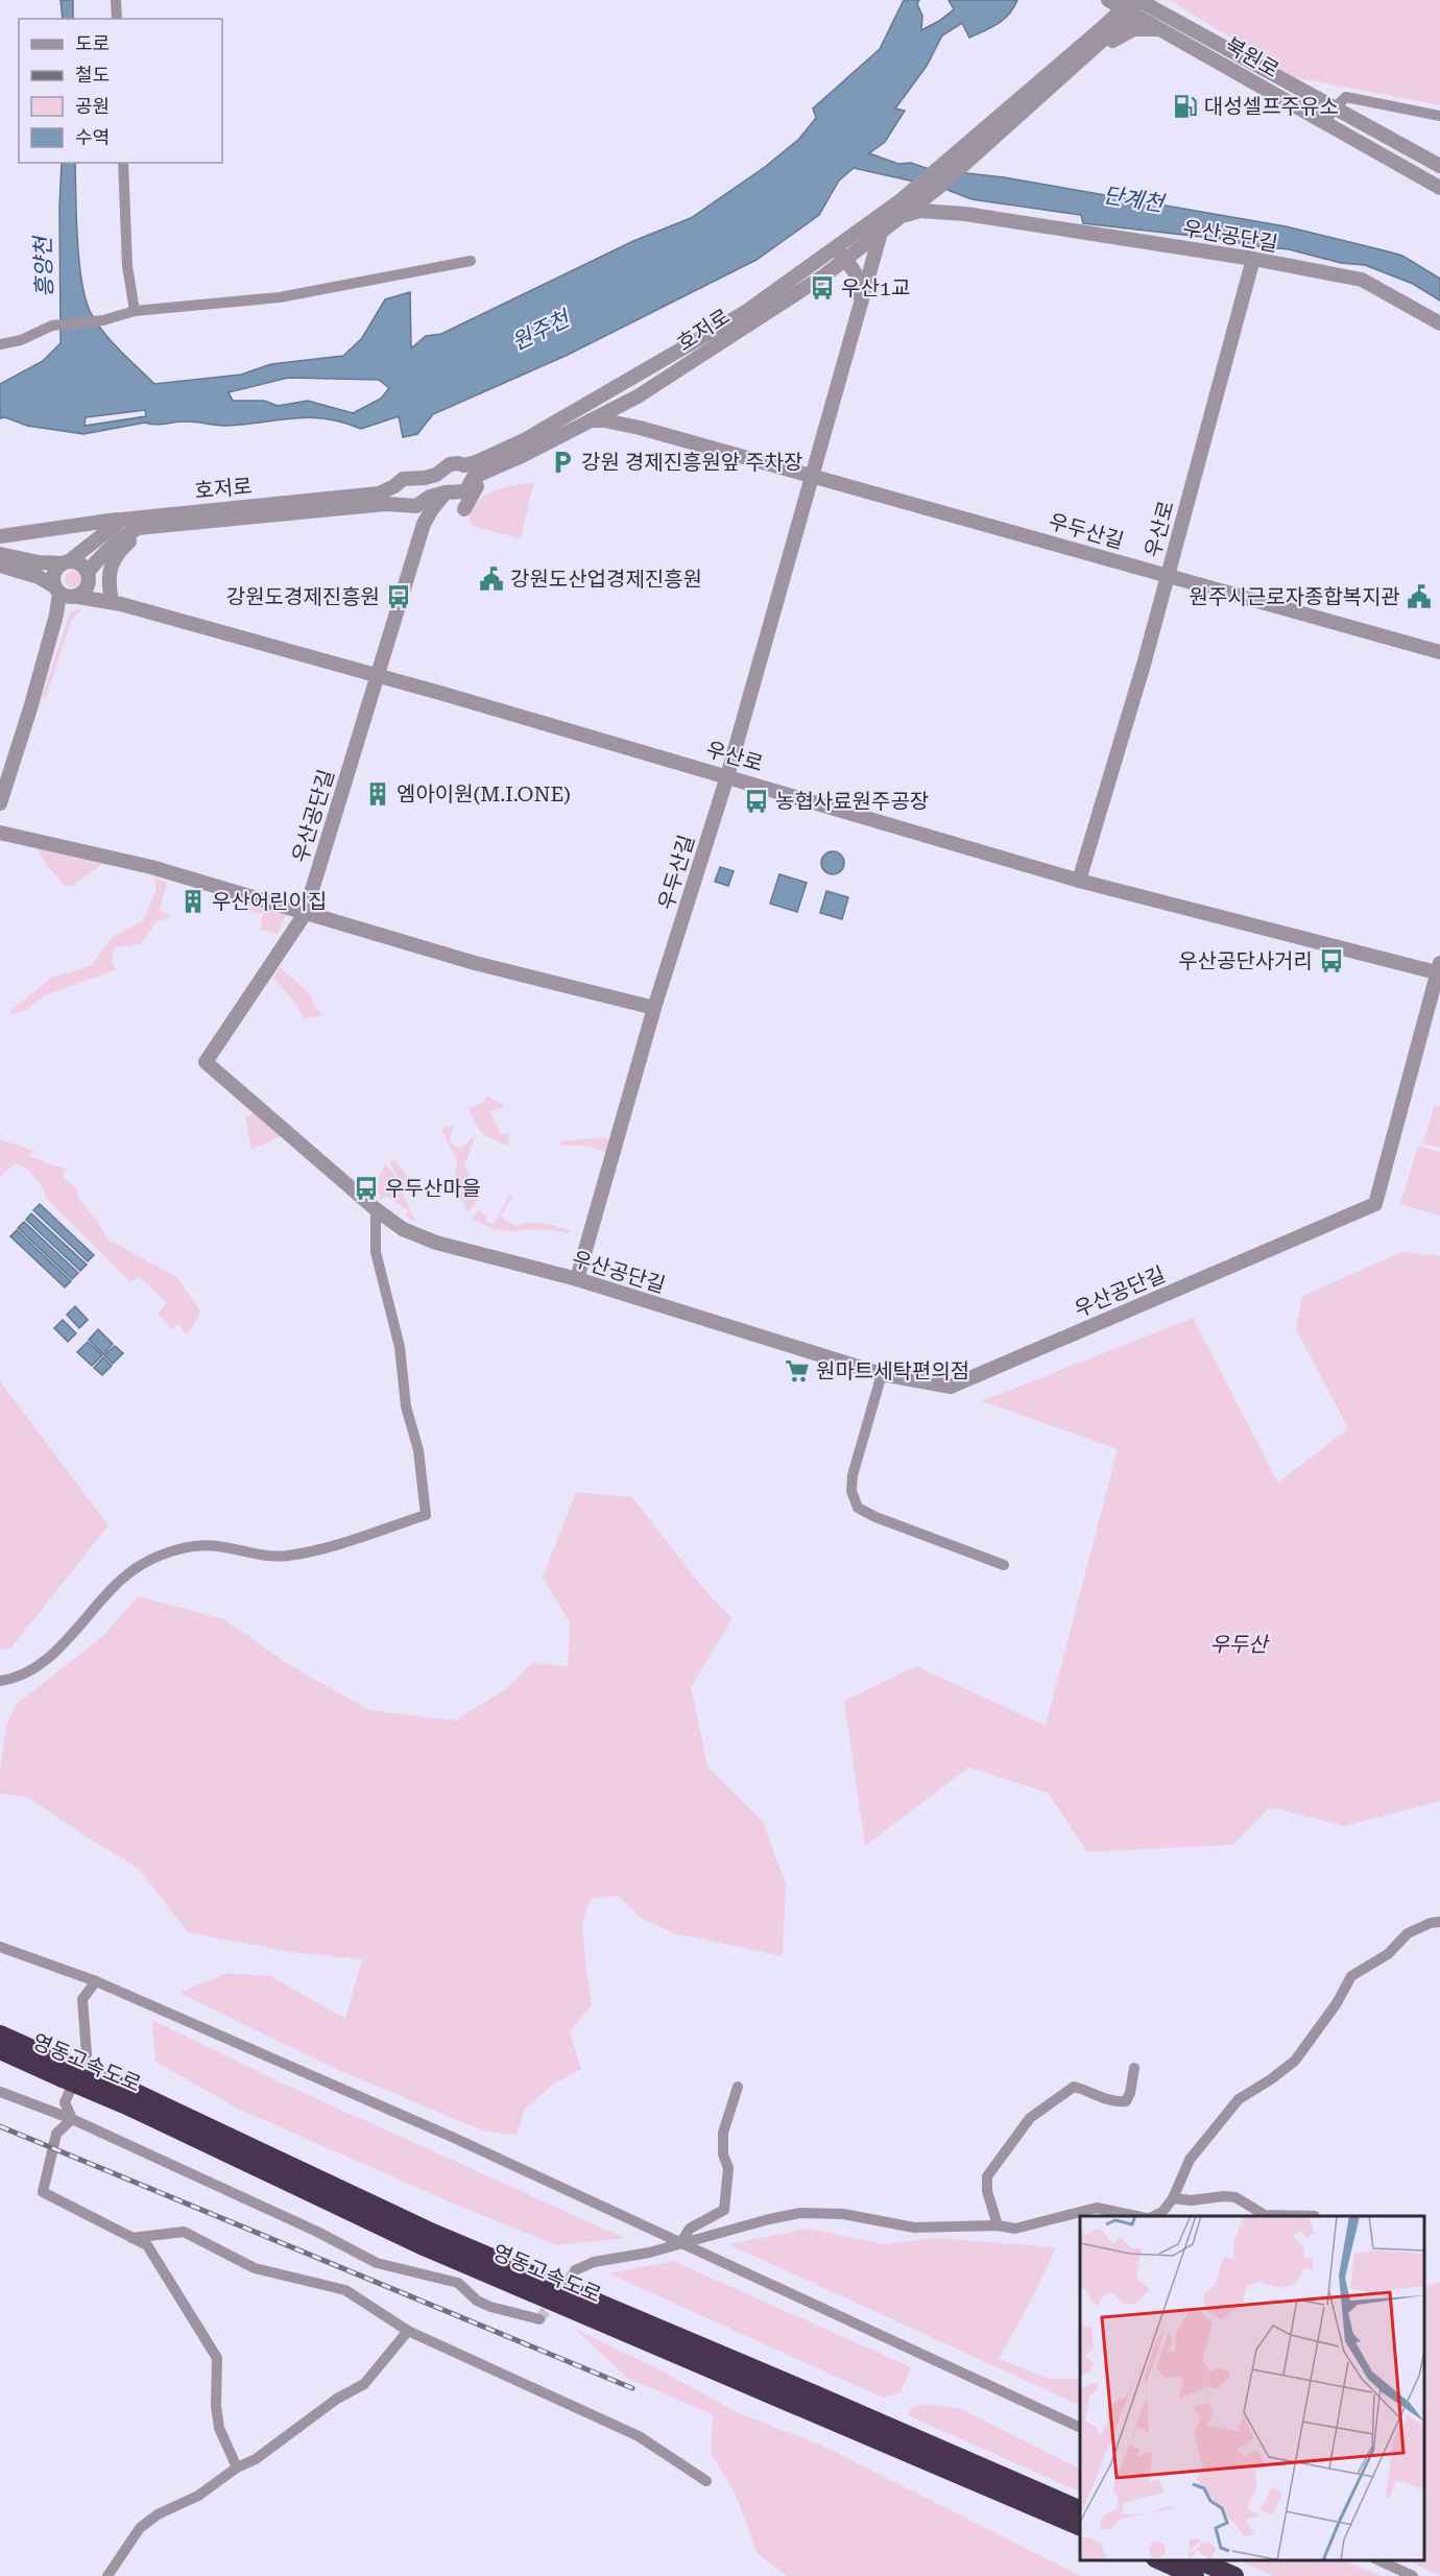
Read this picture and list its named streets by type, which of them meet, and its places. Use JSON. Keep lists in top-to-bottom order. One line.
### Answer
{"streets":{"highway":["영동고속도로"],"street":["북원로","우산공단길","호저로","우산로","우두산길"]},"crossings":[["우산공단길","호저로"],["우산공단길","우산로"],["우산공단길","우두산길"],["호저로","우두산길"],["우산로","우두산길"]],"water":["단계천","흥양천","원주천"],"parks":["우두산"],"places":{"fuel station":["대성셀프주유소"],"bus stop":["우산1교","강원도경제진흥원","농협사료원주공장","우산공단사거리","우두산마을"],"parking":["강원 경제진흥원앞 주차장"],"public building":["강원도산업경제진흥원","원주시근로자종합복지관"],"building":["엠아이원(M.I.ONE)","우산어린이집"],"supermarket":["원마트세탁편의점"]},"legend":["도로","철도","공원","수역"]}
